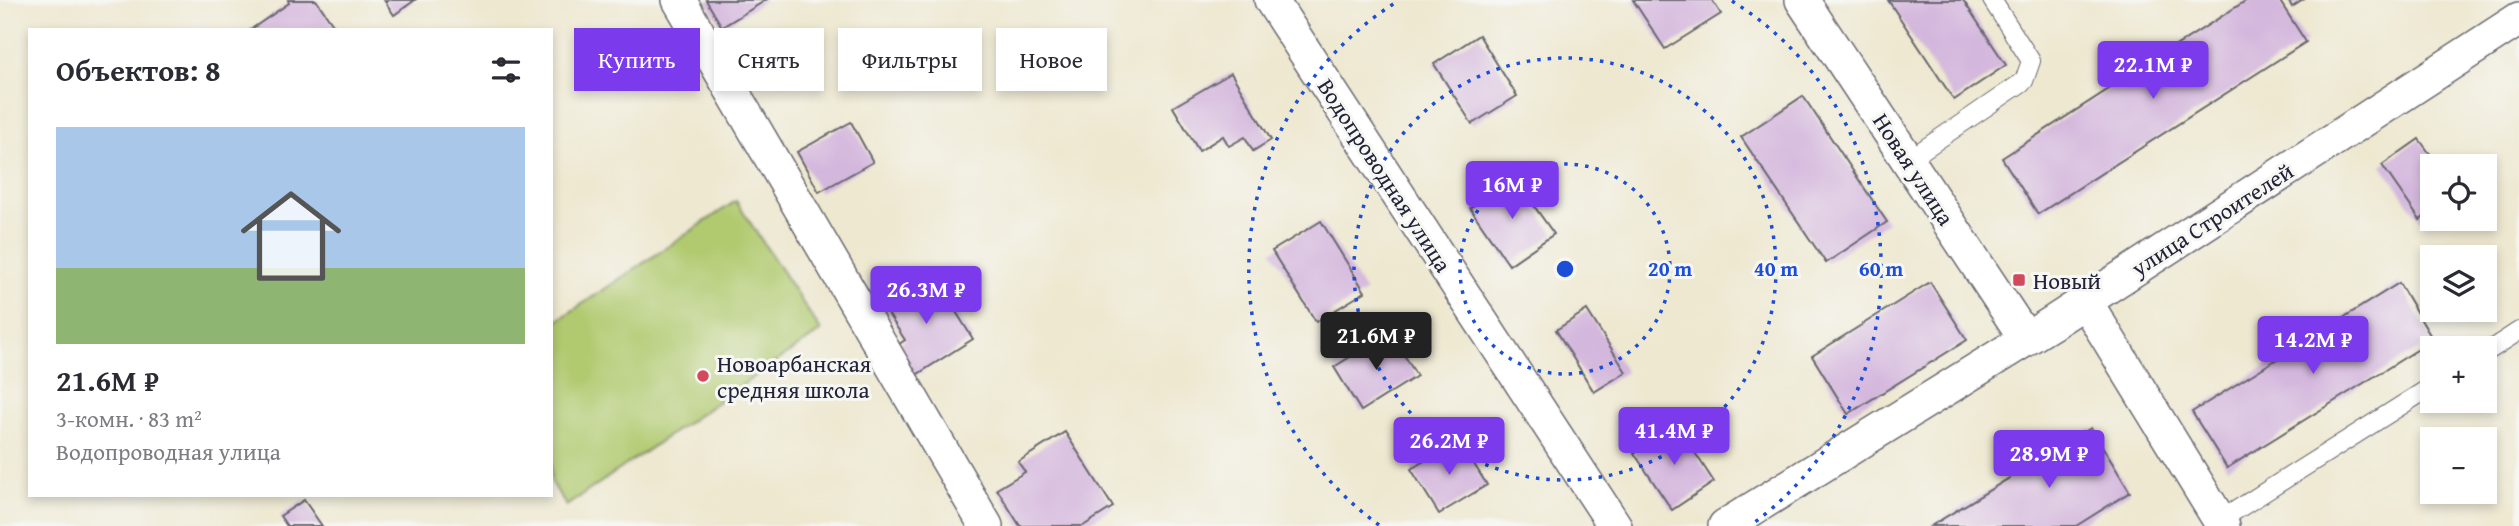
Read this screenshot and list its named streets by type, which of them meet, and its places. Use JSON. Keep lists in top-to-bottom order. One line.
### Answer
{"streets":{"street":["Новая улица","Водопроводная улица","улица Строителей"]},"crossings":[["Новая улица","улица Строителей"]],"places":{"transit":["Новый"],"other":["Новоарбанская средняя школа"]},"page":{"chip":["Купить","Снять","Фильтры","Новое"],"heading":"Объектов: 8","price":["22.1M ₽","16M ₽","26.3M ₽","21.6M ₽","14.2M ₽","41.4M ₽","26.2M ₽","28.9M ₽"],"list":[{"name":"21.6M ₽","note":"3-комн. · 83 m² · Водопроводная улица"}],"map_buttons":["+","−"]},"rings":["20 m","40 m","60 m"]}
